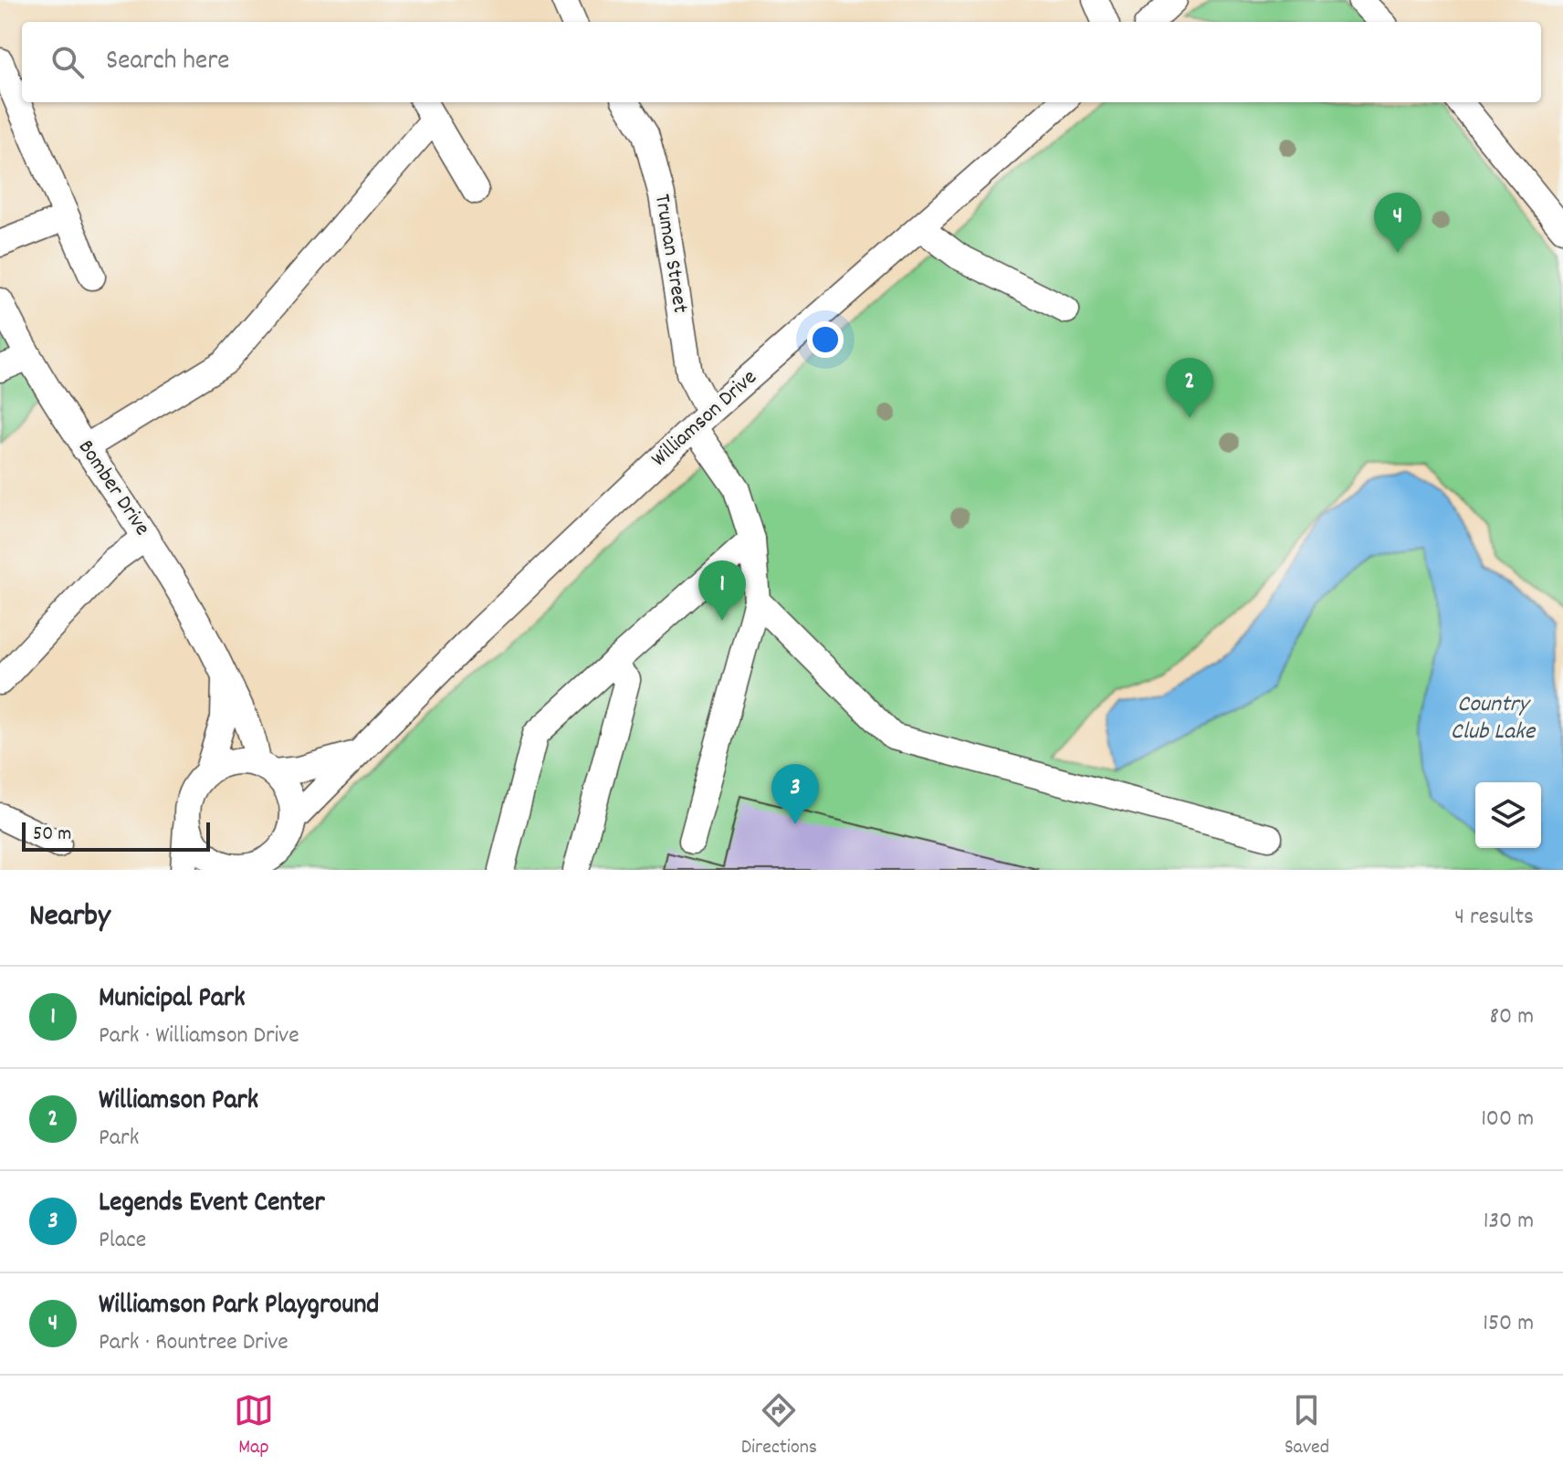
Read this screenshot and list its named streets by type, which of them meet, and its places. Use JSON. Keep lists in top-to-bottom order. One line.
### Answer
{"streets":{"street":["Truman Street","Williamson Drive","Bomber Drive"]},"crossings":[["Truman Street","Williamson Drive"],["Williamson Drive","Bomber Drive"]],"water":["Country Club Lake"],"scale_bar":"50 m","page":{"search":"Search here","pins":["4","2","1","3"],"scale":"50 m","heading":["Nearby","4 results"],"list":[{"mark":"1","name":"Municipal Park","note":"Park · Williamson Drive","value":"80 m"},{"mark":"2","name":"Williamson Park","note":"Park","value":"100 m"},{"mark":"3","name":"Legends Event Center","note":"Place","value":"130 m"},{"mark":"4","name":"Williamson Park Playground","note":"Park · Rountree Drive","value":"150 m"}],"nav":["Map","Directions","Saved"]}}
